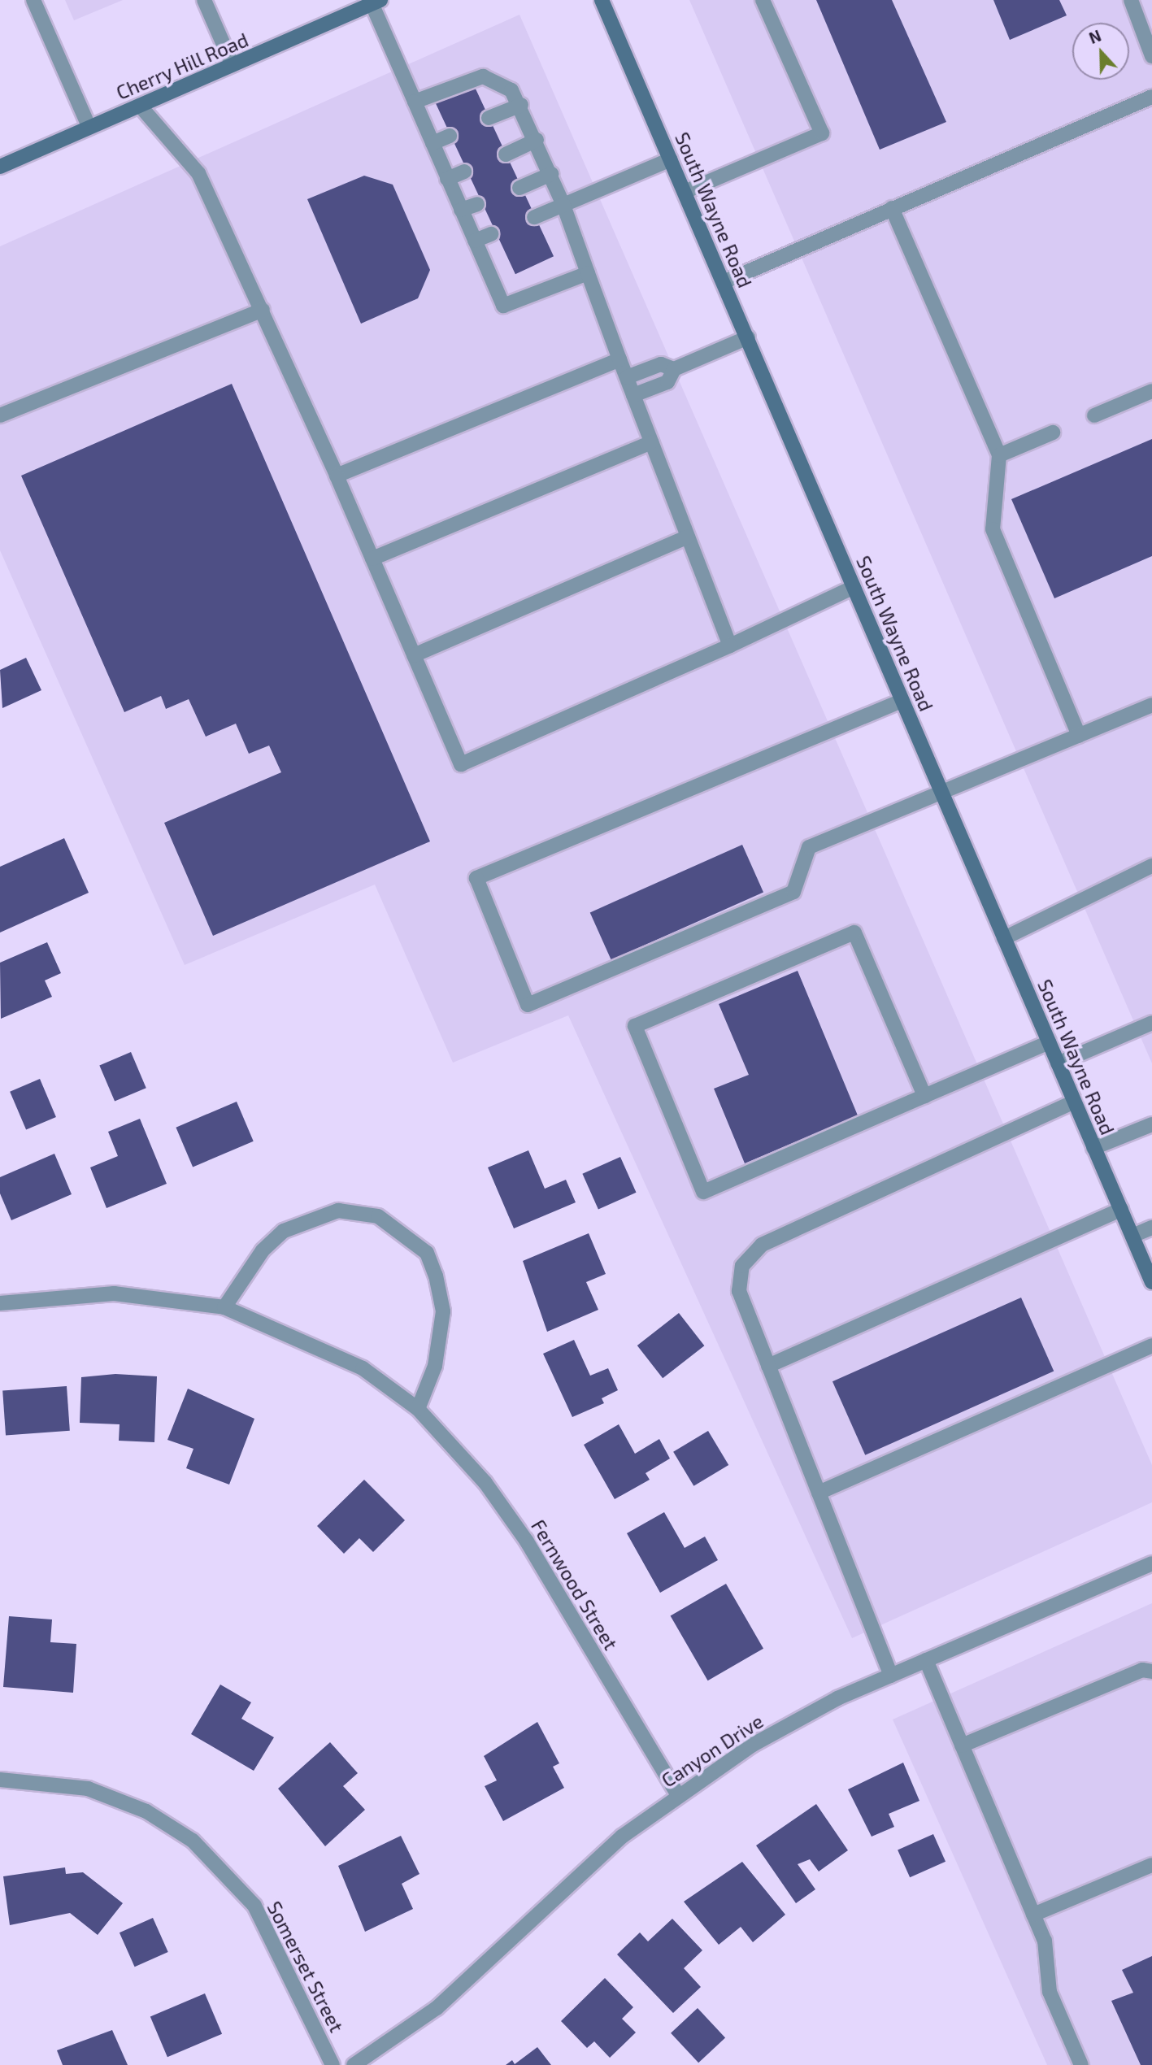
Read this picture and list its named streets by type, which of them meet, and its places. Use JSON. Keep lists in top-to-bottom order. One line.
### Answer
{"streets":{"main road":["Cherry Hill Road","South Wayne Road"],"street":["Fernwood Street","Canyon Drive","Somerset Street"]},"crossings":[["Fernwood Street","Canyon Drive"]],"north":"top"}
